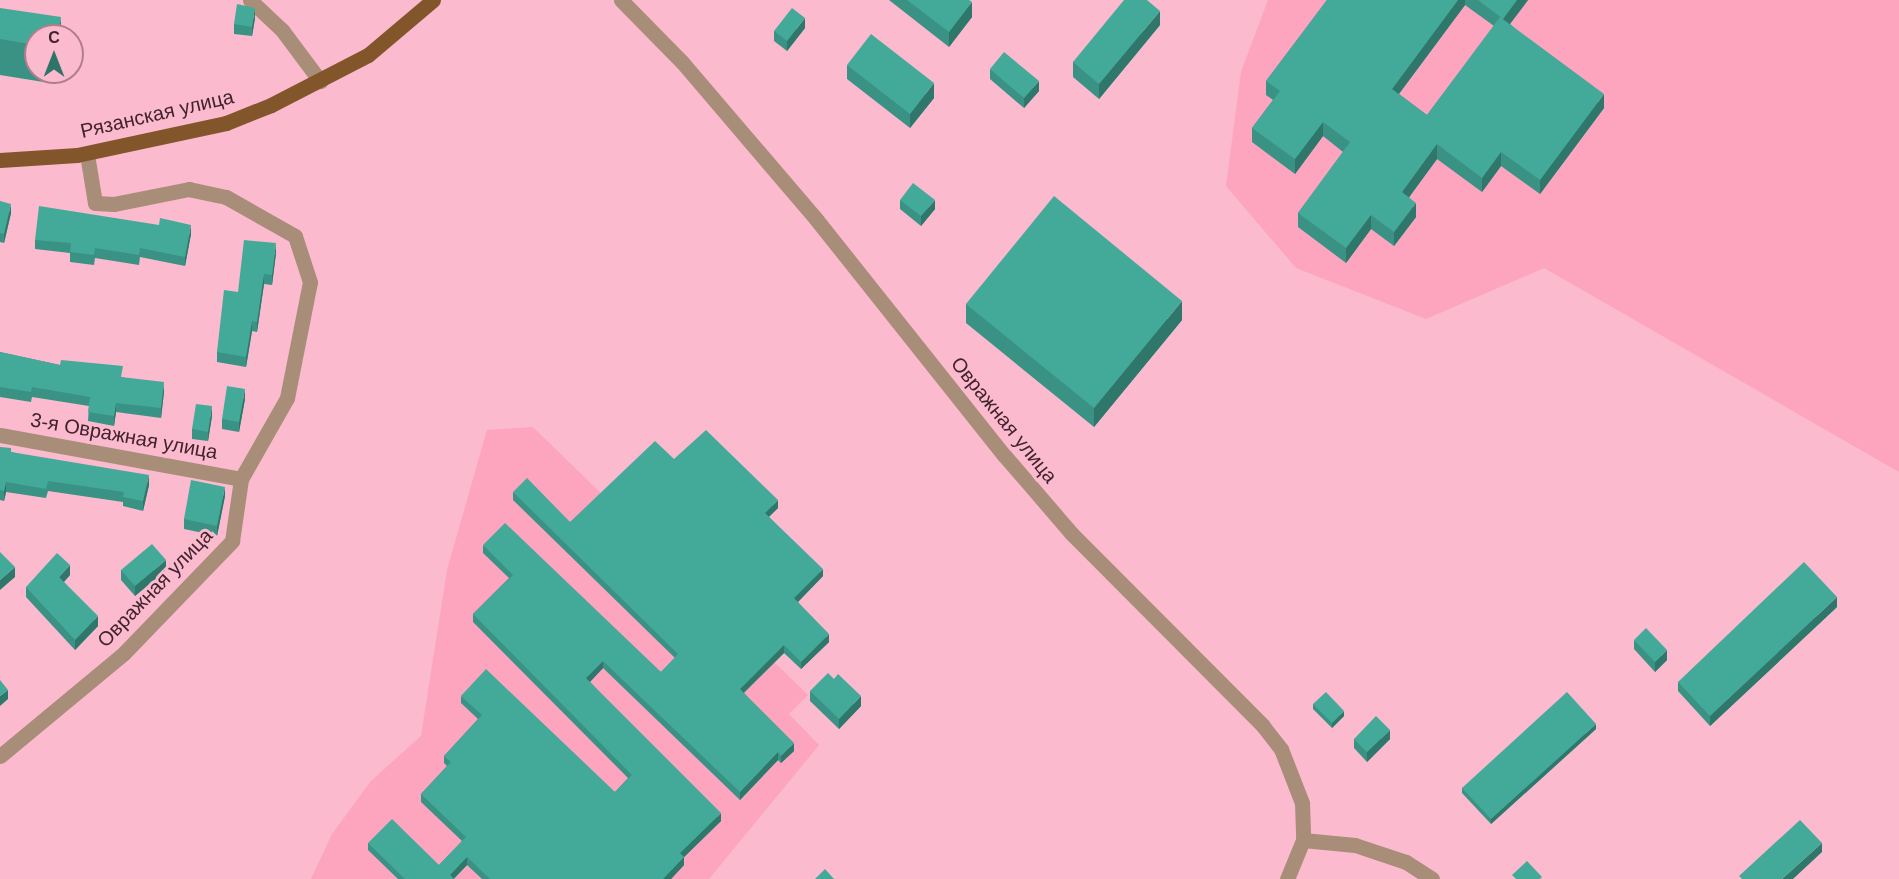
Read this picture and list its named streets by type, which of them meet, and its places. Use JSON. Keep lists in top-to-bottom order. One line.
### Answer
{"streets":{"main road":["Рязанская улица"],"street":["Овражная улица","3-я Овражная улица"]},"crossings":[["Рязанская улица","Овражная улица"],["Овражная улица","3-я Овражная улица"]],"north":"top"}
